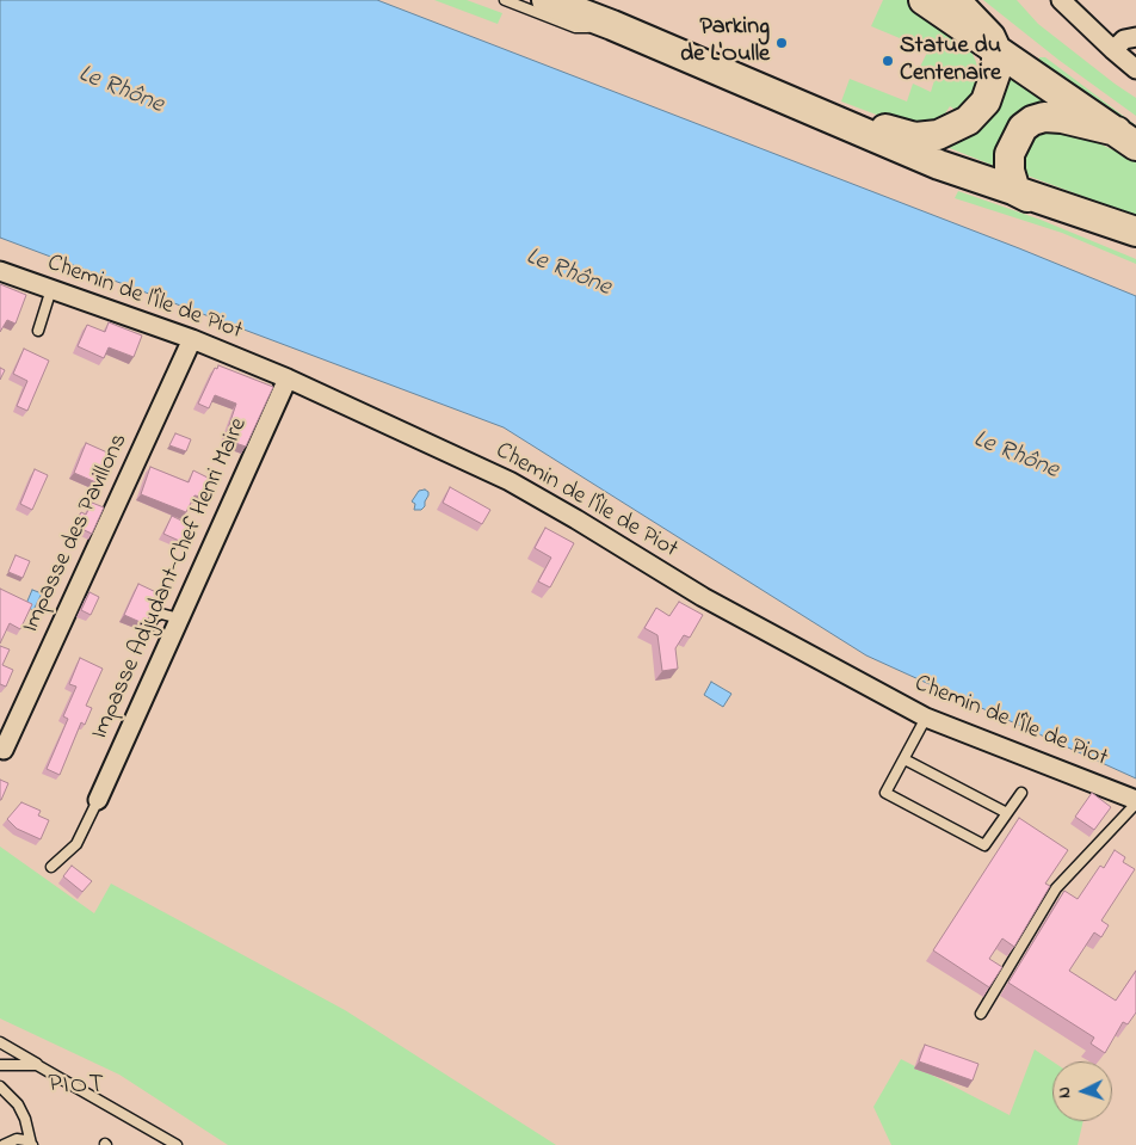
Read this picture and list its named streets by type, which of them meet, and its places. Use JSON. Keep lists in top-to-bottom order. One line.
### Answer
{"streets":{"street":["Chemin de l'Île de Piot","Impasse des Pavillons","Impasse Adjudant-Chef Henri Maire"]},"crossings":[["Chemin de l'Île de Piot","Impasse des Pavillons"],["Chemin de l'Île de Piot","Impasse Adjudant-Chef Henri Maire"]],"districts":["PIOT"],"water":["Le Rhône"],"places":["Parking de L'Oulle","Statue du Centenaire"],"north":"left"}
